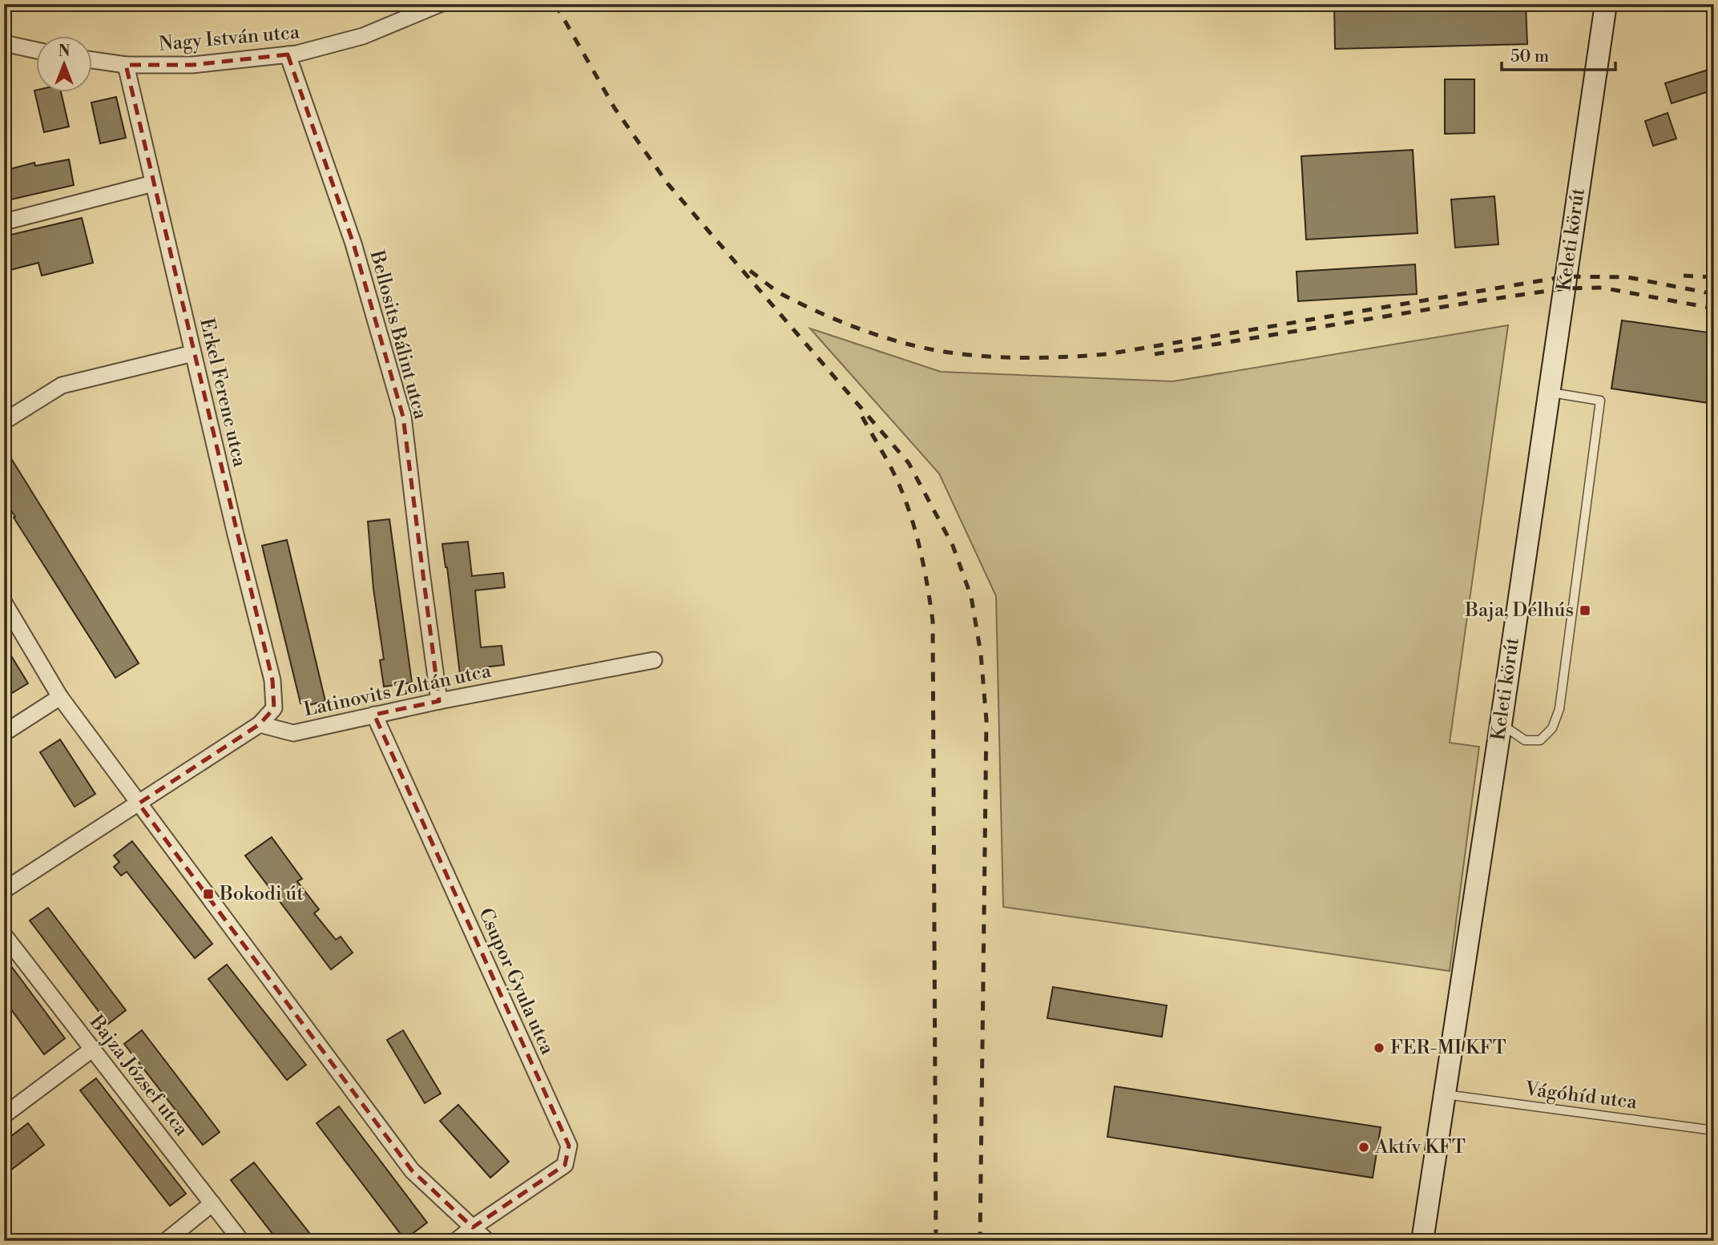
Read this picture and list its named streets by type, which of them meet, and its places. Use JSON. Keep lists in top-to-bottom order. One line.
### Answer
{"streets":{"main road":["Keleti körút"],"street":["Nagy István utca","Bellosits Bálint utca","Erkel Ferenc utca","Latinovits Zoltán utca","Csupor Gyula utca","Bajza József utca"],"lane":["Vágóhíd utca"]},"crossings":[["Nagy István utca","Bellosits Bálint utca"],["Nagy István utca","Erkel Ferenc utca"],["Keleti körút","Vágóhíd utca"],["Bellosits Bálint utca","Latinovits Zoltán utca"],["Erkel Ferenc utca","Latinovits Zoltán utca"],["Latinovits Zoltán utca","Csupor Gyula utca"]],"places":{"transit":["Baja, Délhús","Bokodi út"],"other":["FER-MI KFT","Aktív KFT"]},"scale_bar":"50 m","north":"top"}
